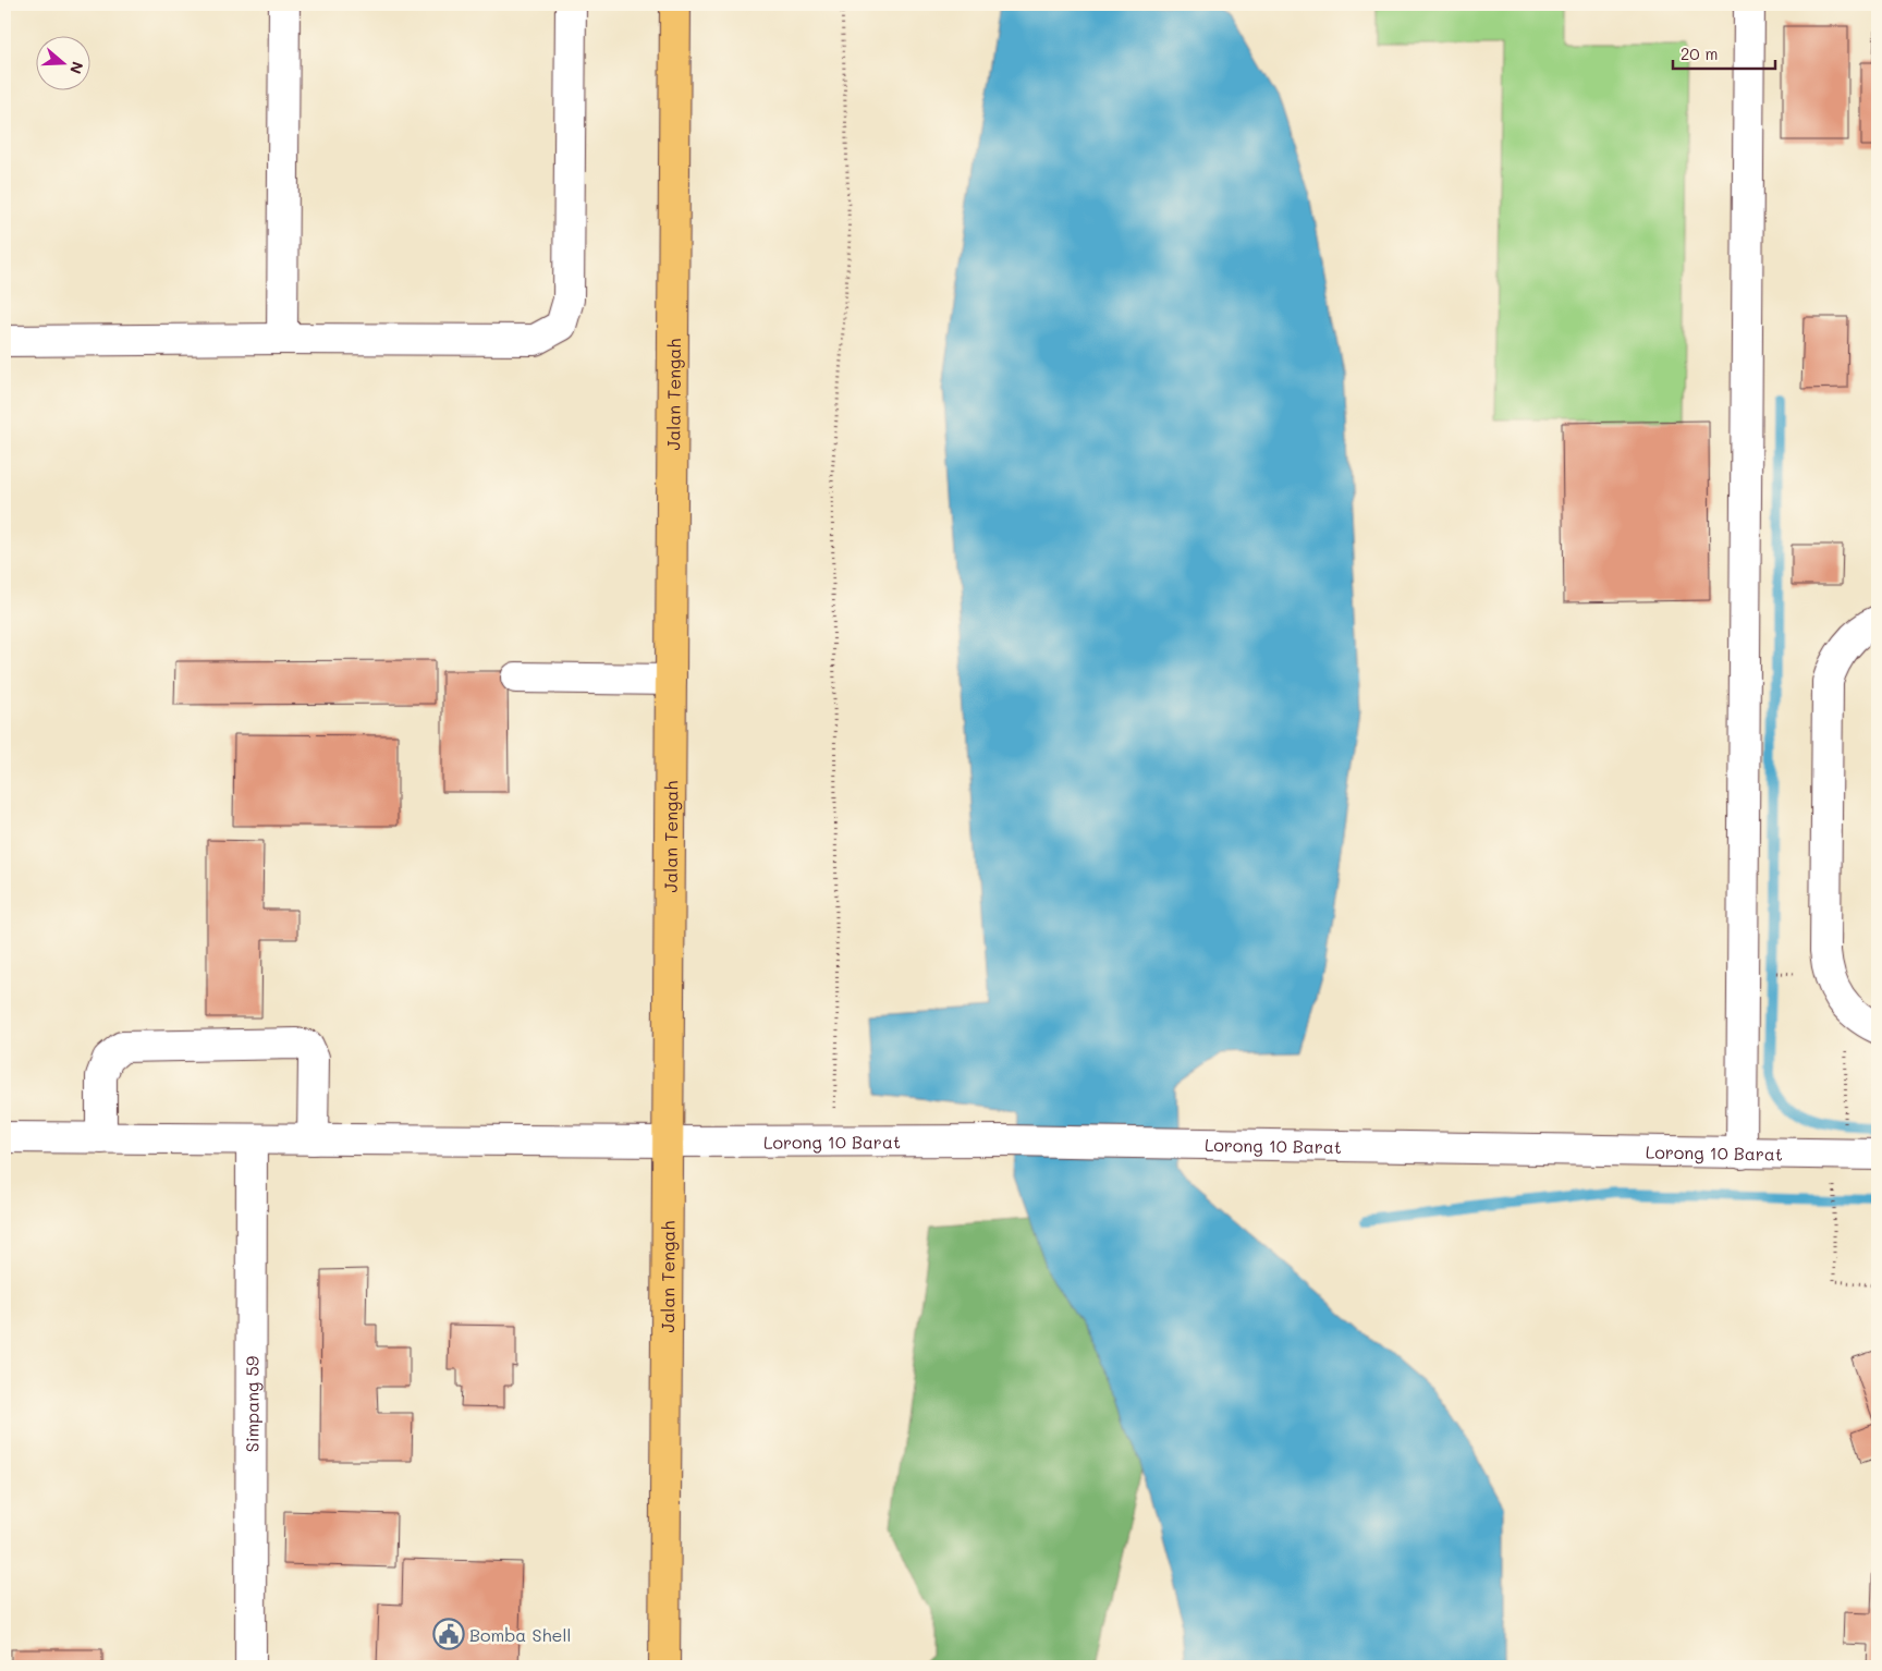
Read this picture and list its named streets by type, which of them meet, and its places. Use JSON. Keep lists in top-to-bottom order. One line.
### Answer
{"streets":{"main road":["Jalan Tengah"],"street":["Lorong 10 Barat","Simpang 59"]},"crossings":[["Jalan Tengah","Lorong 10 Barat"],["Lorong 10 Barat","Simpang 59"]],"places":{"public building":["Bomba Shell"]},"scale_bar":"20 m","north":"right"}
